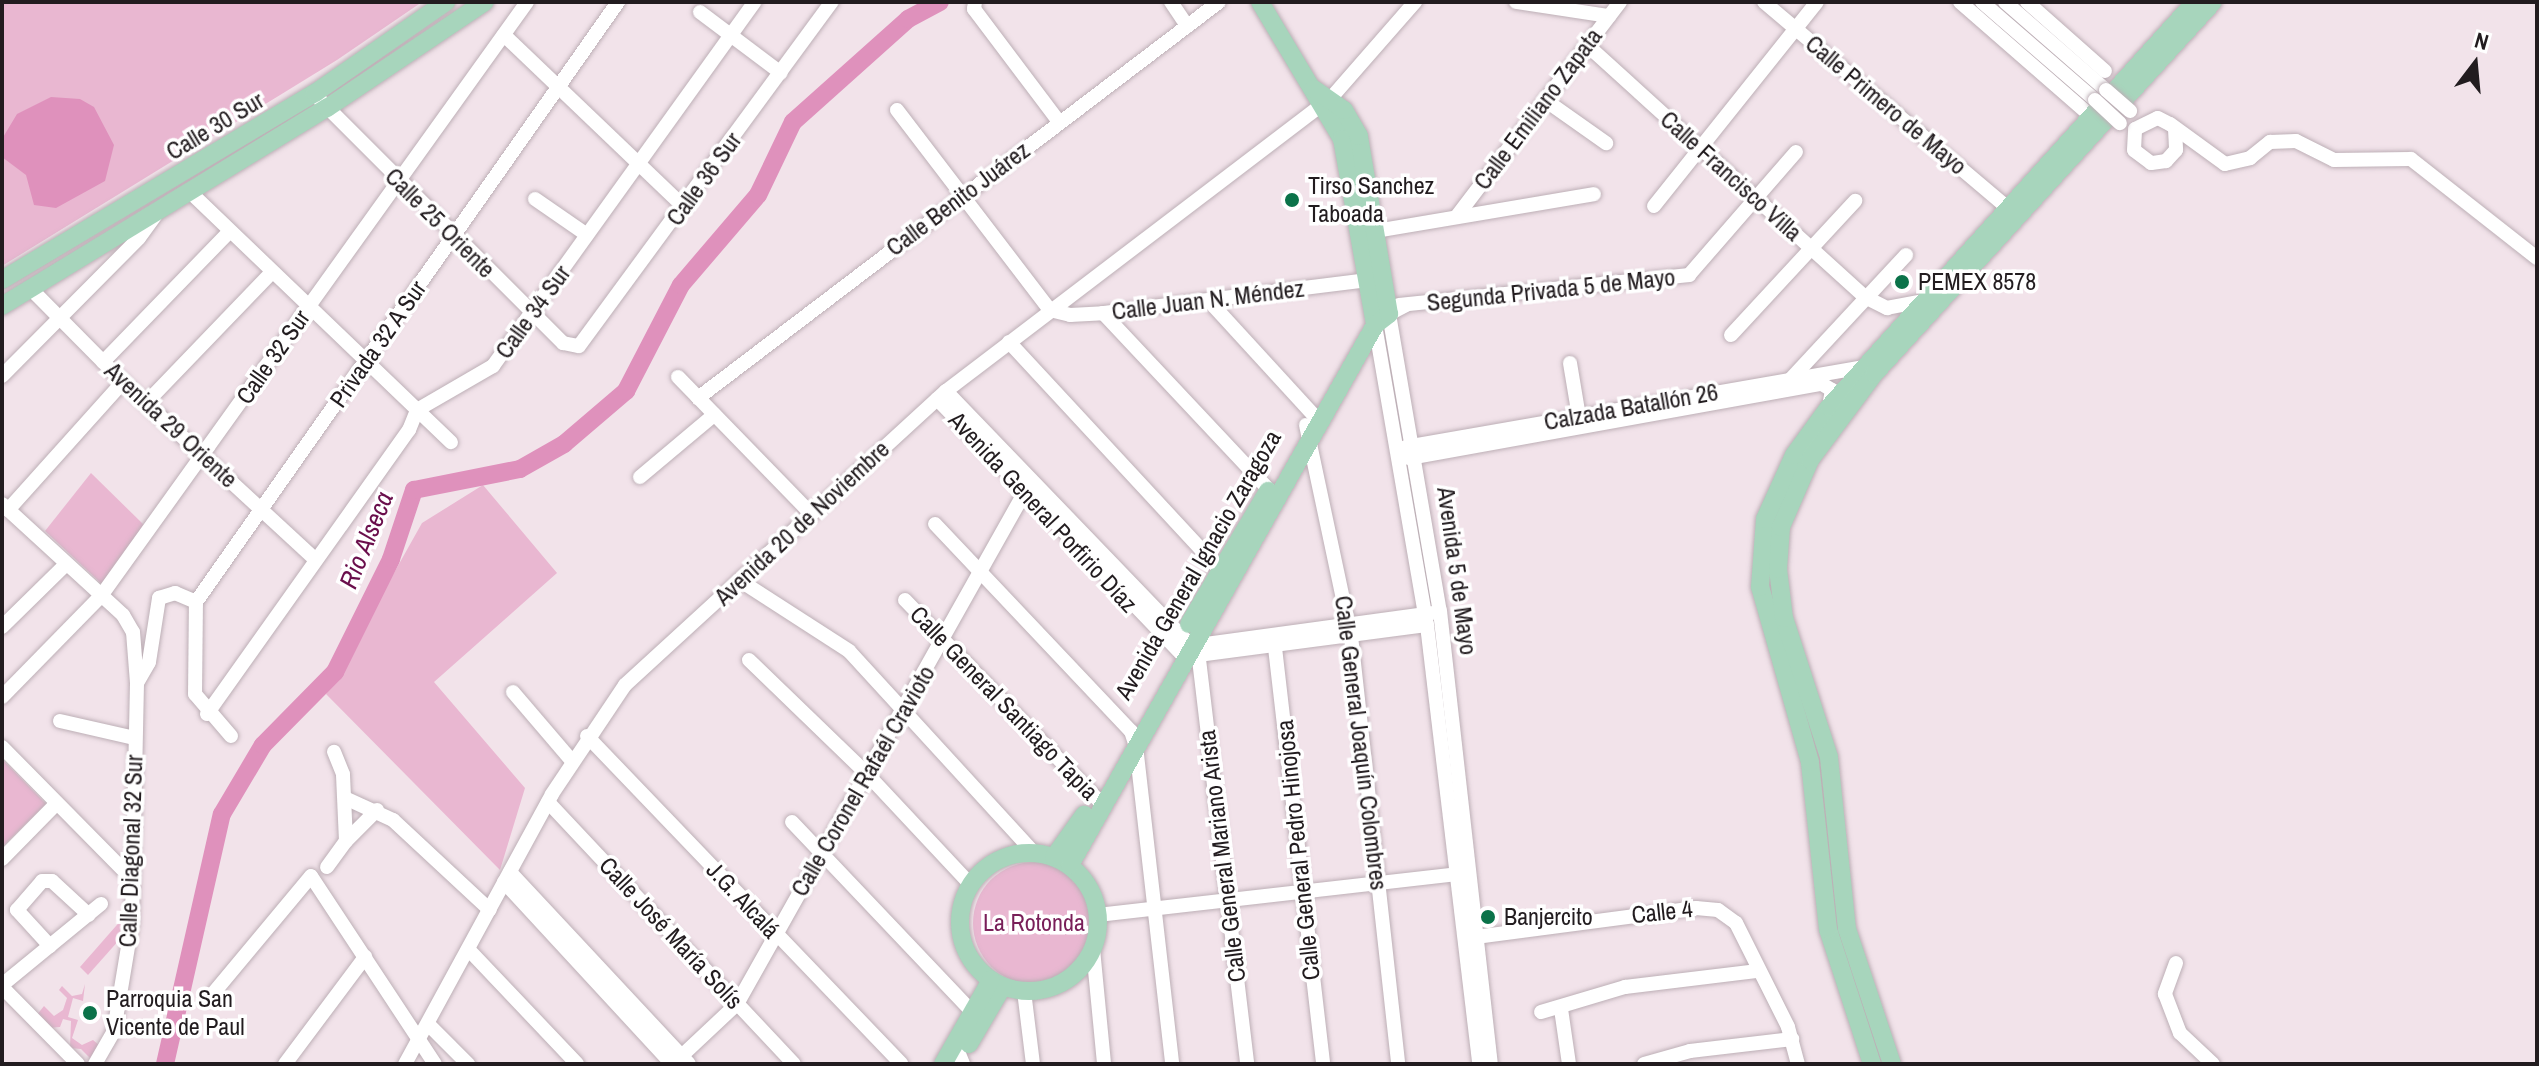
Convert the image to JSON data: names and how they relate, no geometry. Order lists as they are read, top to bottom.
{
  "streets": {
    "main road": ["Calle 30 Sur", "Avenida General Ignacio Zaragoza", "Avenida 5 de Mayo"],
    "street": [
      "Calle Primero de Mayo",
      "Calle Emiliano Zapata",
      "Calle Francisco Villa",
      "Calle 36 Sur",
      "Calle Benito Juárez",
      "Calle 25 Oriente",
      "Segunda Privada 5 de Mayo",
      "Calle Juan N. Méndez",
      "Calle 34 Sur",
      "Privada 32 A Sur",
      "Calle 32 Sur",
      "Calzada Batallón 26",
      "Avenida 29 Oriente",
      "Avenida General Porfirio Díaz",
      "Avenida 20 de Noviembre",
      "Calle General Santiago Tapia",
      "Calle General Joaquín Colombres",
      "Calle Coronel Rafaél Cravioto",
      "Calle General Pedro Hinojosa",
      "Calle Diagonal 32 Sur",
      "Calle General Mariano Arista",
      "J.G. Alcalá",
      "Calle 4",
      "Calle José María Solís"
    ]
  },
  "crossings": [
    ["Calle Emiliano Zapata", "Calle Francisco Villa"],
    ["Calle 30 Sur", "Calle 25 Oriente"],
    ["Calle 30 Sur", "Avenida 29 Oriente"],
    ["Calle Francisco Villa", "Segunda Privada 5 de Mayo"],
    ["Calle 36 Sur", "Calle 25 Oriente"],
    ["Calle 25 Oriente", "Calle 34 Sur"],
    ["Calle 25 Oriente", "Privada 32 A Sur"],
    ["Calle 25 Oriente", "Calle 32 Sur"],
    ["Segunda Privada 5 de Mayo", "Avenida General Ignacio Zaragoza"],
    ["Segunda Privada 5 de Mayo", "Avenida 5 de Mayo"],
    ["Calle Juan N. Méndez", "Avenida 20 de Noviembre"],
    ["Calle Juan N. Méndez", "Avenida 5 de Mayo"],
    ["Privada 32 A Sur", "Avenida 29 Oriente"],
    ["Calle 32 Sur", "Avenida 29 Oriente"],
    ["Calle 32 Sur", "Calle Diagonal 32 Sur"],
    ["Calzada Batallón 26", "Avenida 5 de Mayo"],
    ["Avenida General Porfirio Díaz", "Avenida 20 de Noviembre"],
    ["Avenida General Porfirio Díaz", "Avenida General Ignacio Zaragoza"],
    ["Avenida General Porfirio Díaz", "Calle Coronel Rafaél Cravioto"],
    ["Avenida General Porfirio Díaz", "Calle General Mariano Arista"],
    ["Avenida 20 de Noviembre", "Avenida 5 de Mayo"],
    ["Avenida 20 de Noviembre", "J.G. Alcalá"],
    ["Avenida 20 de Noviembre", "Calle José María Solís"],
    ["Avenida General Ignacio Zaragoza", "Avenida 5 de Mayo"],
    ["Avenida General Ignacio Zaragoza", "Calle General Santiago Tapia"],
    ["Avenida General Ignacio Zaragoza", "Calle General Joaquín Colombres"],
    ["Avenida General Ignacio Zaragoza", "Calle General Mariano Arista"],
    ["Avenida 5 de Mayo", "Calle 4"],
    ["Calle General Santiago Tapia", "Calle Coronel Rafaél Cravioto"],
    ["Calle Coronel Rafaél Cravioto", "J.G. Alcalá"],
    ["Calle Coronel Rafaél Cravioto", "Calle José María Solís"]
  ],
  "water": ["Rio Alseca"],
  "parks": ["La Rotonda"],
  "places": [
    "Tirso Sanchez Taboada",
    "PEMEX 8578",
    "Banjercito",
    "Parroquia San Vicente de Paul"
  ],
  "north": "top"
}
